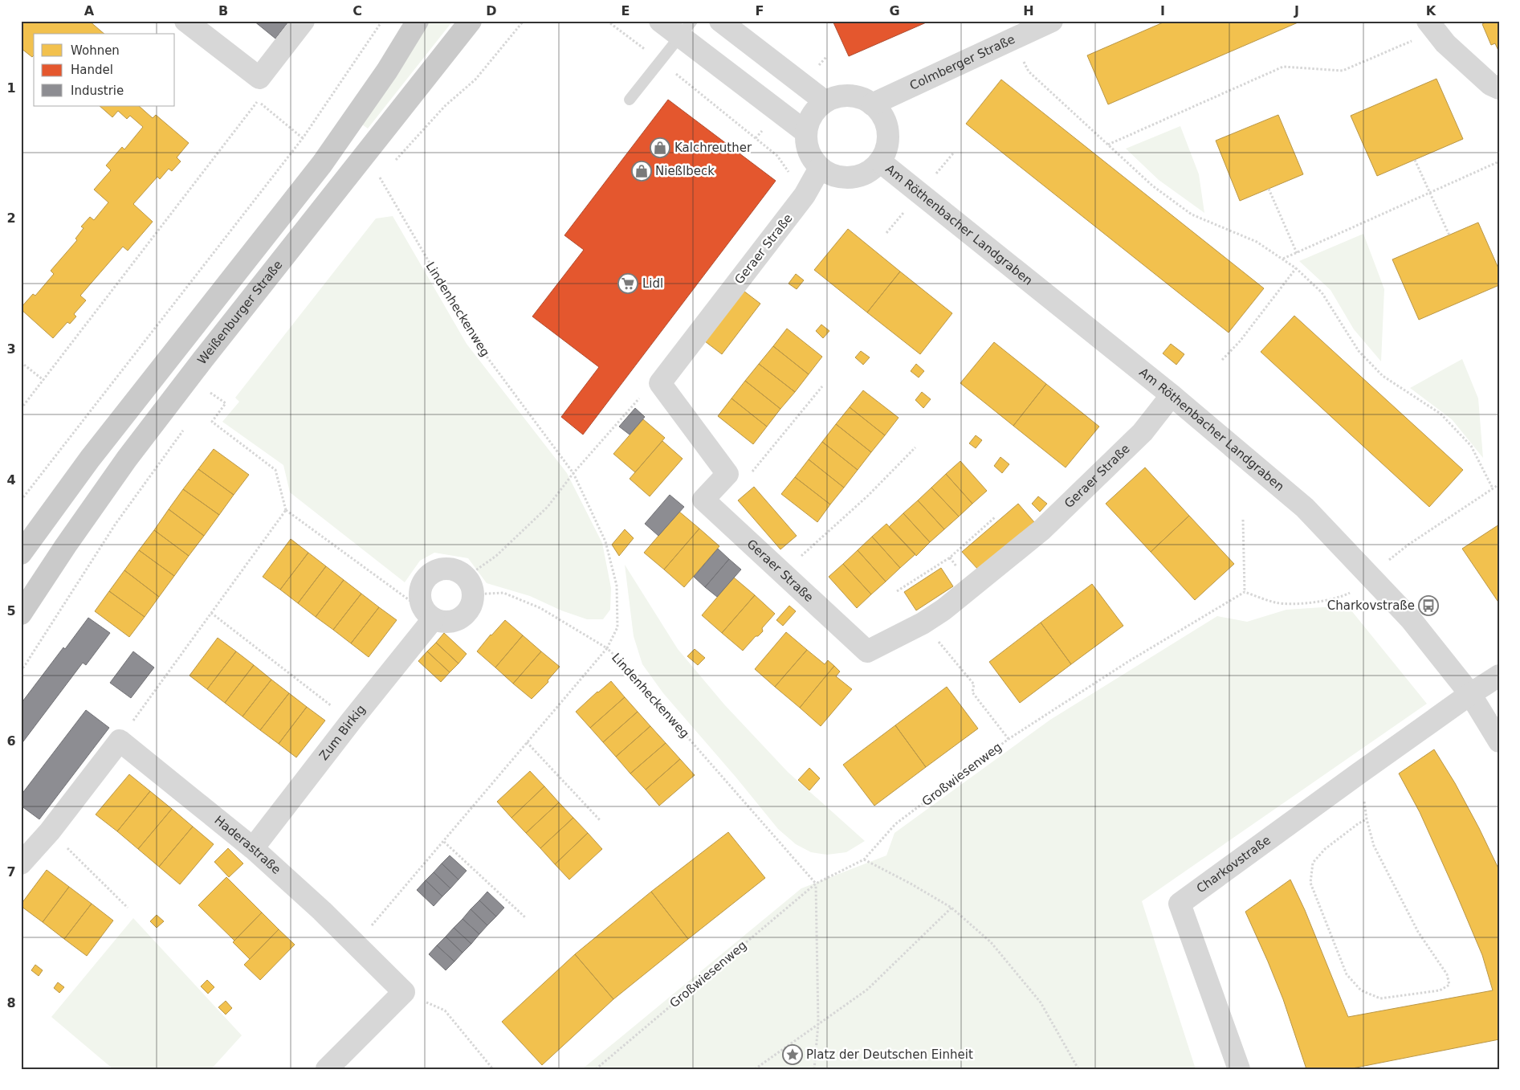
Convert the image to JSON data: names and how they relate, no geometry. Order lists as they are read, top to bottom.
{
  "streets": {
    "main road": ["Weißenburger Straße"],
    "street": [
      "Colmberger Straße",
      "Am Röthenbacher Landgraben",
      "Geraer Straße",
      "Zum Birkig",
      "Haderastraße",
      "Charkovstraße"
    ],
    "path": ["Lindenheckenweg", "Großwiesenweg"]
  },
  "crossings": [
    ["Colmberger Straße", "Am Röthenbacher Landgraben"],
    ["Colmberger Straße", "Geraer Straße"],
    ["Am Röthenbacher Landgraben", "Geraer Straße"],
    ["Am Röthenbacher Landgraben", "Charkovstraße"],
    ["Lindenheckenweg", "Großwiesenweg"],
    ["Zum Birkig", "Haderastraße"]
  ],
  "places": {
    "shop": ["Kalchreuther", "Nießlbeck"],
    "supermarket": ["Lidl"],
    "bus stop": ["Charkovstraße"],
    "place": ["Platz der Deutschen Einheit"]
  },
  "legend": ["Wohnen", "Handel", "Industrie"],
  "grid": {
    "columns": [
      "A",
      "B",
      "C",
      "D",
      "E",
      "F",
      "G",
      "H",
      "I",
      "J",
      "K"
    ],
    "rows": [
      "1",
      "2",
      "3",
      "4",
      "5",
      "6",
      "7",
      "8"
    ]
  }
}
